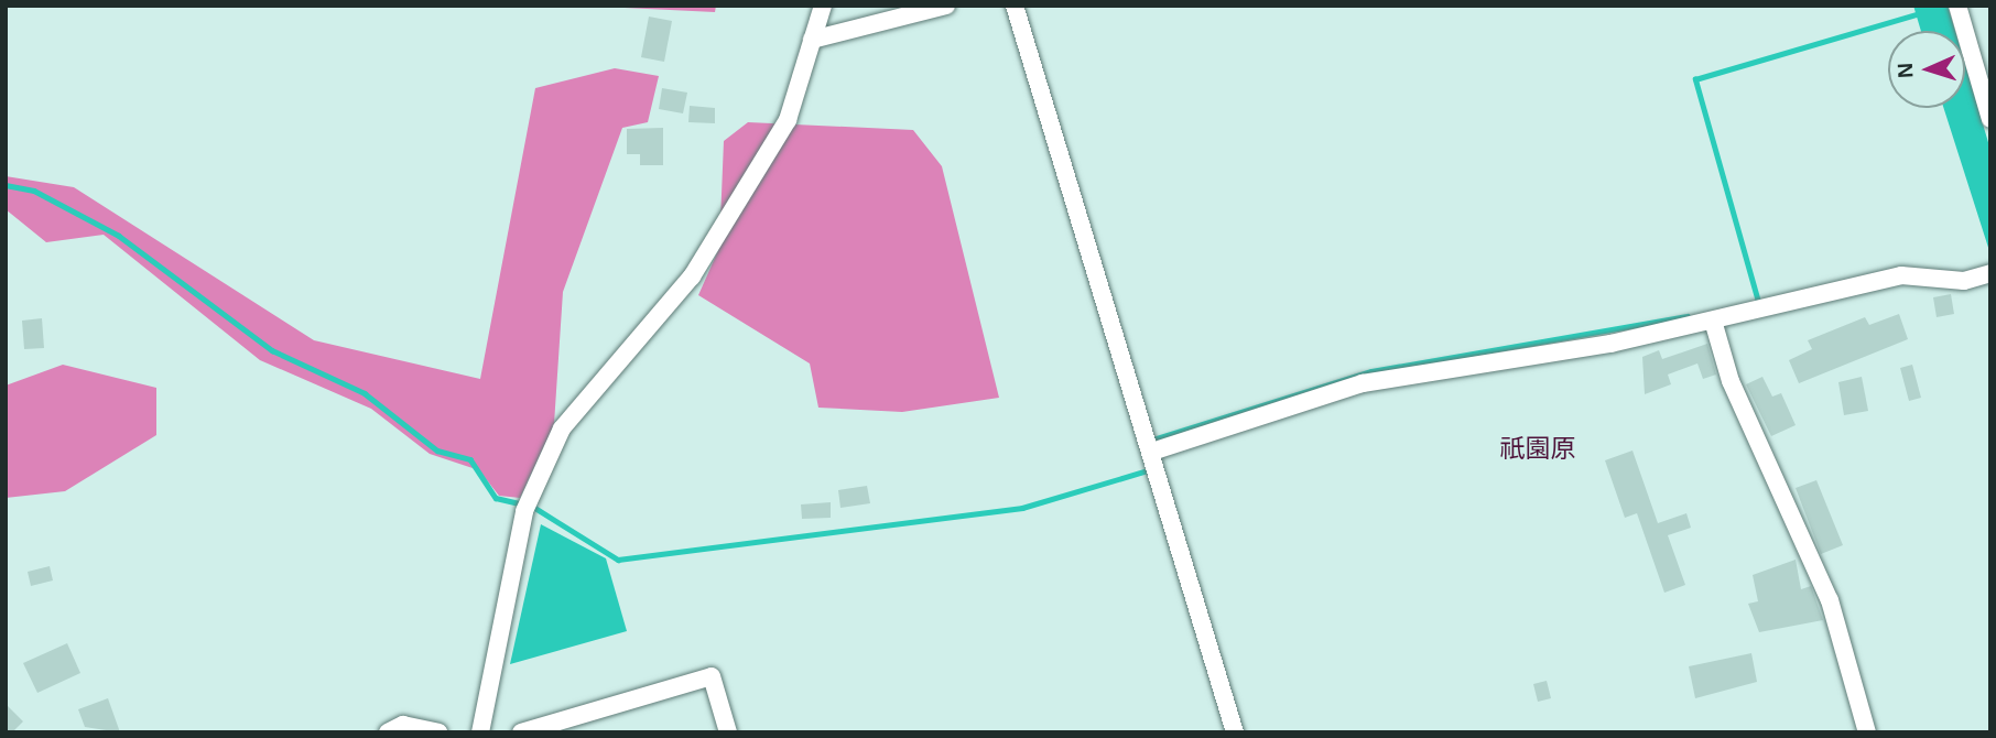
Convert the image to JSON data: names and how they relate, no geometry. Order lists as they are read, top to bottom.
{
  "districts": ["祇園原"],
  "north": "left"
}
